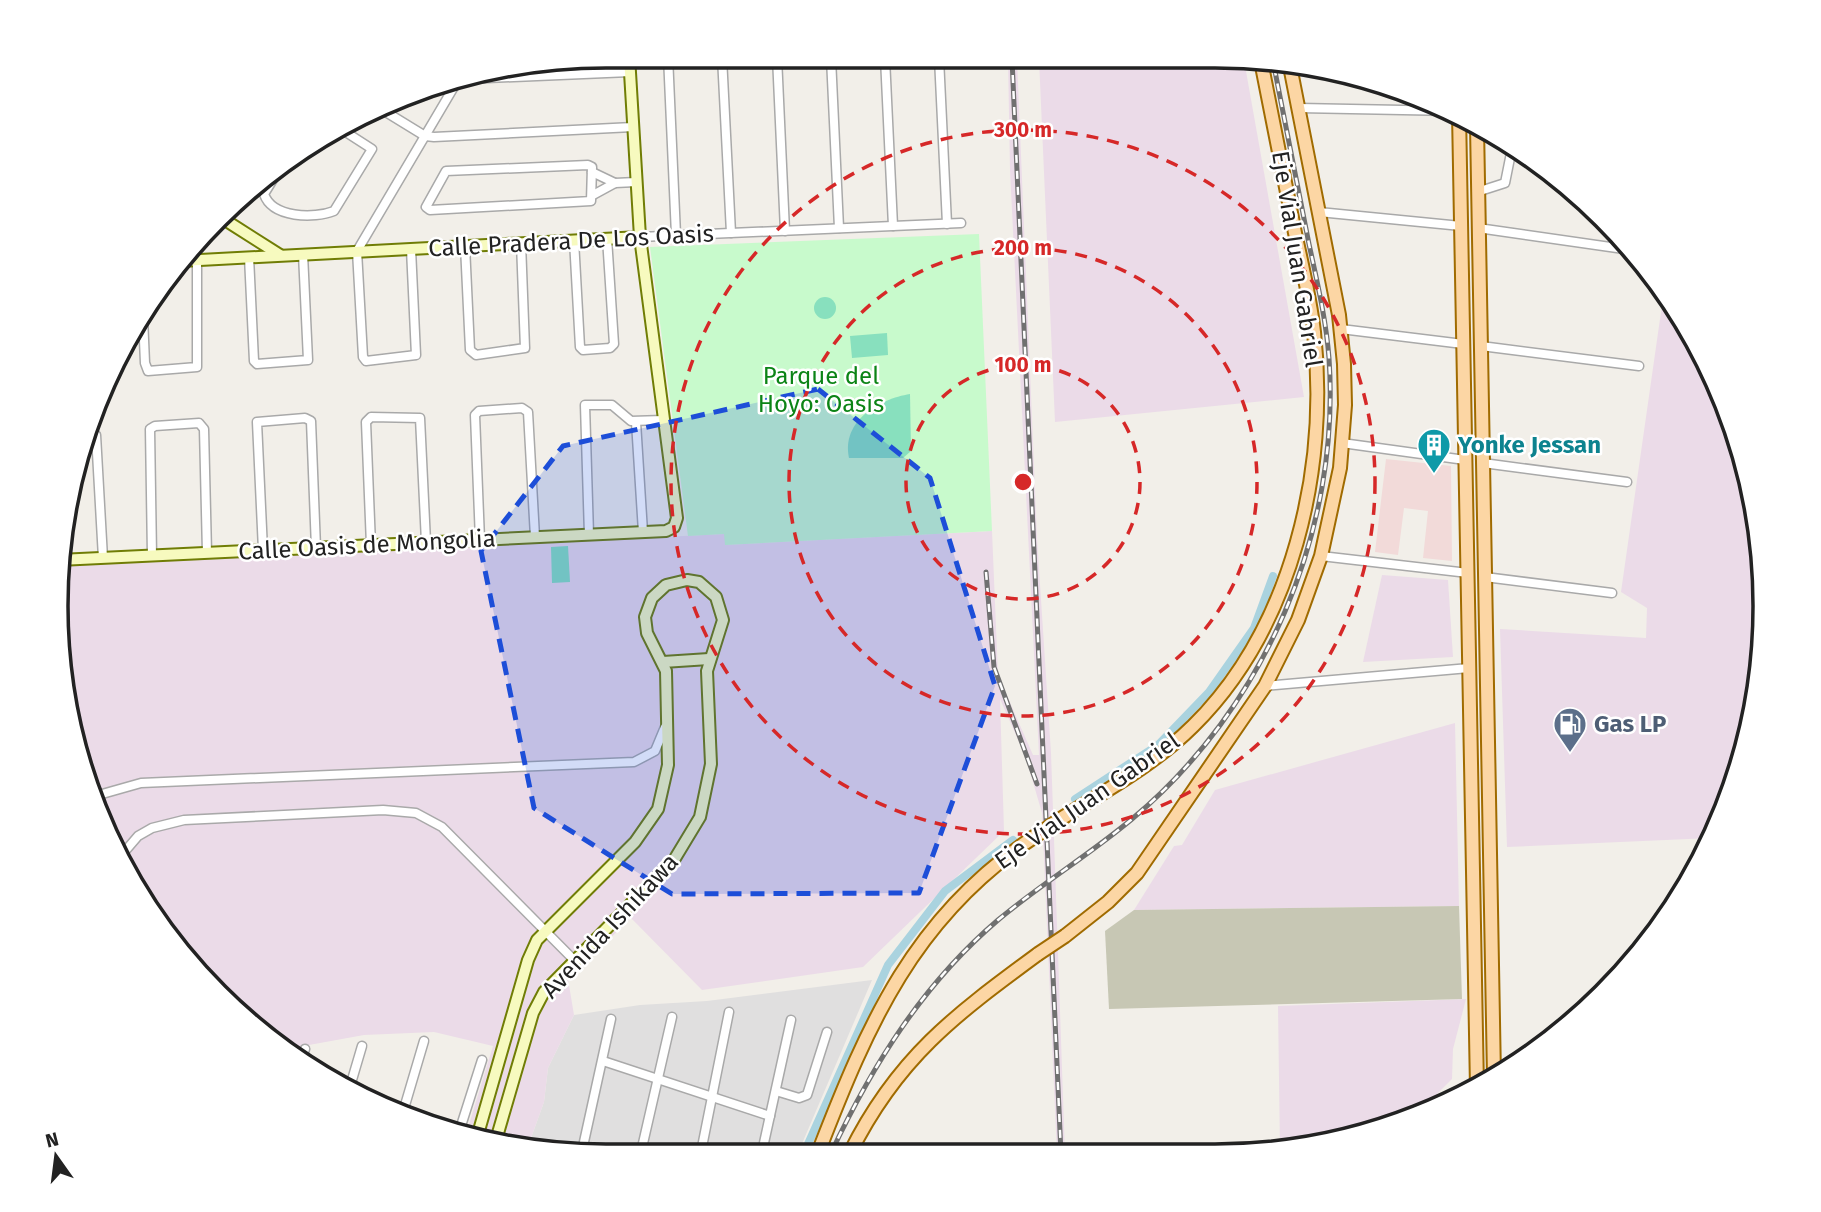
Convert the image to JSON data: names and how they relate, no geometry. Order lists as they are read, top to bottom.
{
  "streets": {
    "main road": ["Eje Vial Juan Gabriel"],
    "street": ["Calle Pradera De Los Oasis", "Calle Oasis de Mongolia", "Avenida Ishikawa"]
  },
  "parks": ["Parque del Hoyo: Oasis"],
  "places": {
    "building": ["Yonke Jessan"],
    "fuel station": ["Gas LP"]
  },
  "north": "top",
  "rings": ["300 m", "200 m", "100 m"]
}
